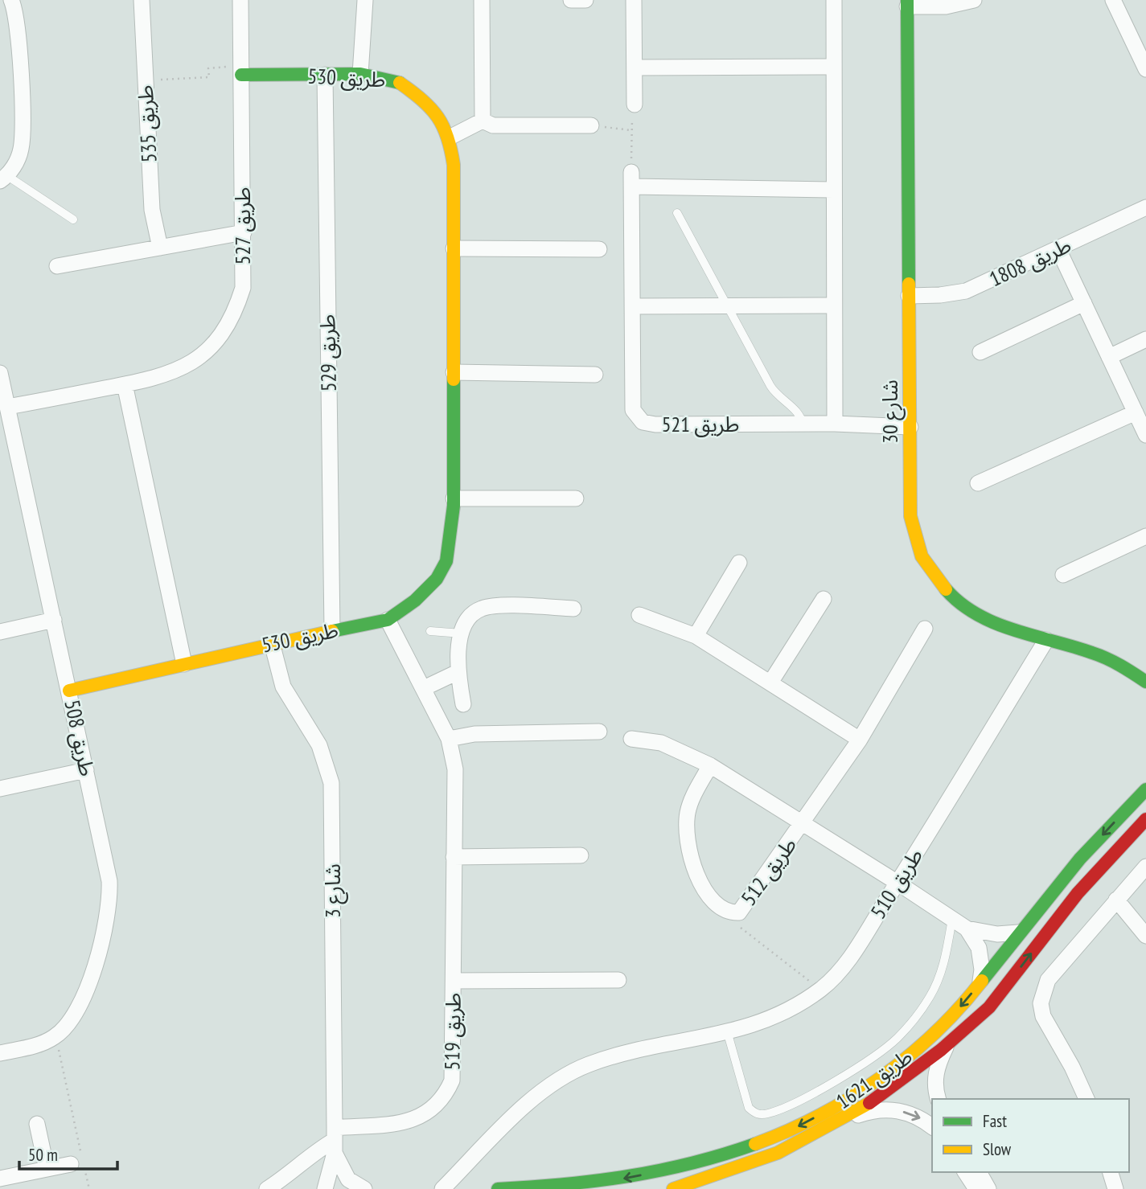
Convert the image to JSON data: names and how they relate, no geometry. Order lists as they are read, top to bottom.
{
  "streets": {
    "street": [
      "طريق 530",
      "طريق 535",
      "طريق 527",
      "طريق 1808",
      "طريق 529",
      "شارع 30",
      "طريق 521",
      "طريق 508",
      "طريق 512",
      "طريق 510",
      "شارع 3",
      "طريق 519",
      "طريق 1621"
    ]
  },
  "crossings": [
    ["طريق 530", "طريق 527"],
    ["طريق 530", "طريق 529"],
    ["طريق 530", "طريق 508"],
    ["طريق 530", "شارع 3"],
    ["طريق 530", "طريق 519"],
    ["طريق 527", "طريق 508"],
    ["طريق 1808", "شارع 30"],
    ["شارع 30", "طريق 521"],
    ["شارع 30", "طريق 510"],
    ["طريق 512", "طريق 510"],
    ["طريق 512", "طريق 1621"],
    ["شارع 3", "طريق 519"]
  ],
  "legend": ["Fast", "Slow"],
  "scale_bar": "50 m"
}
